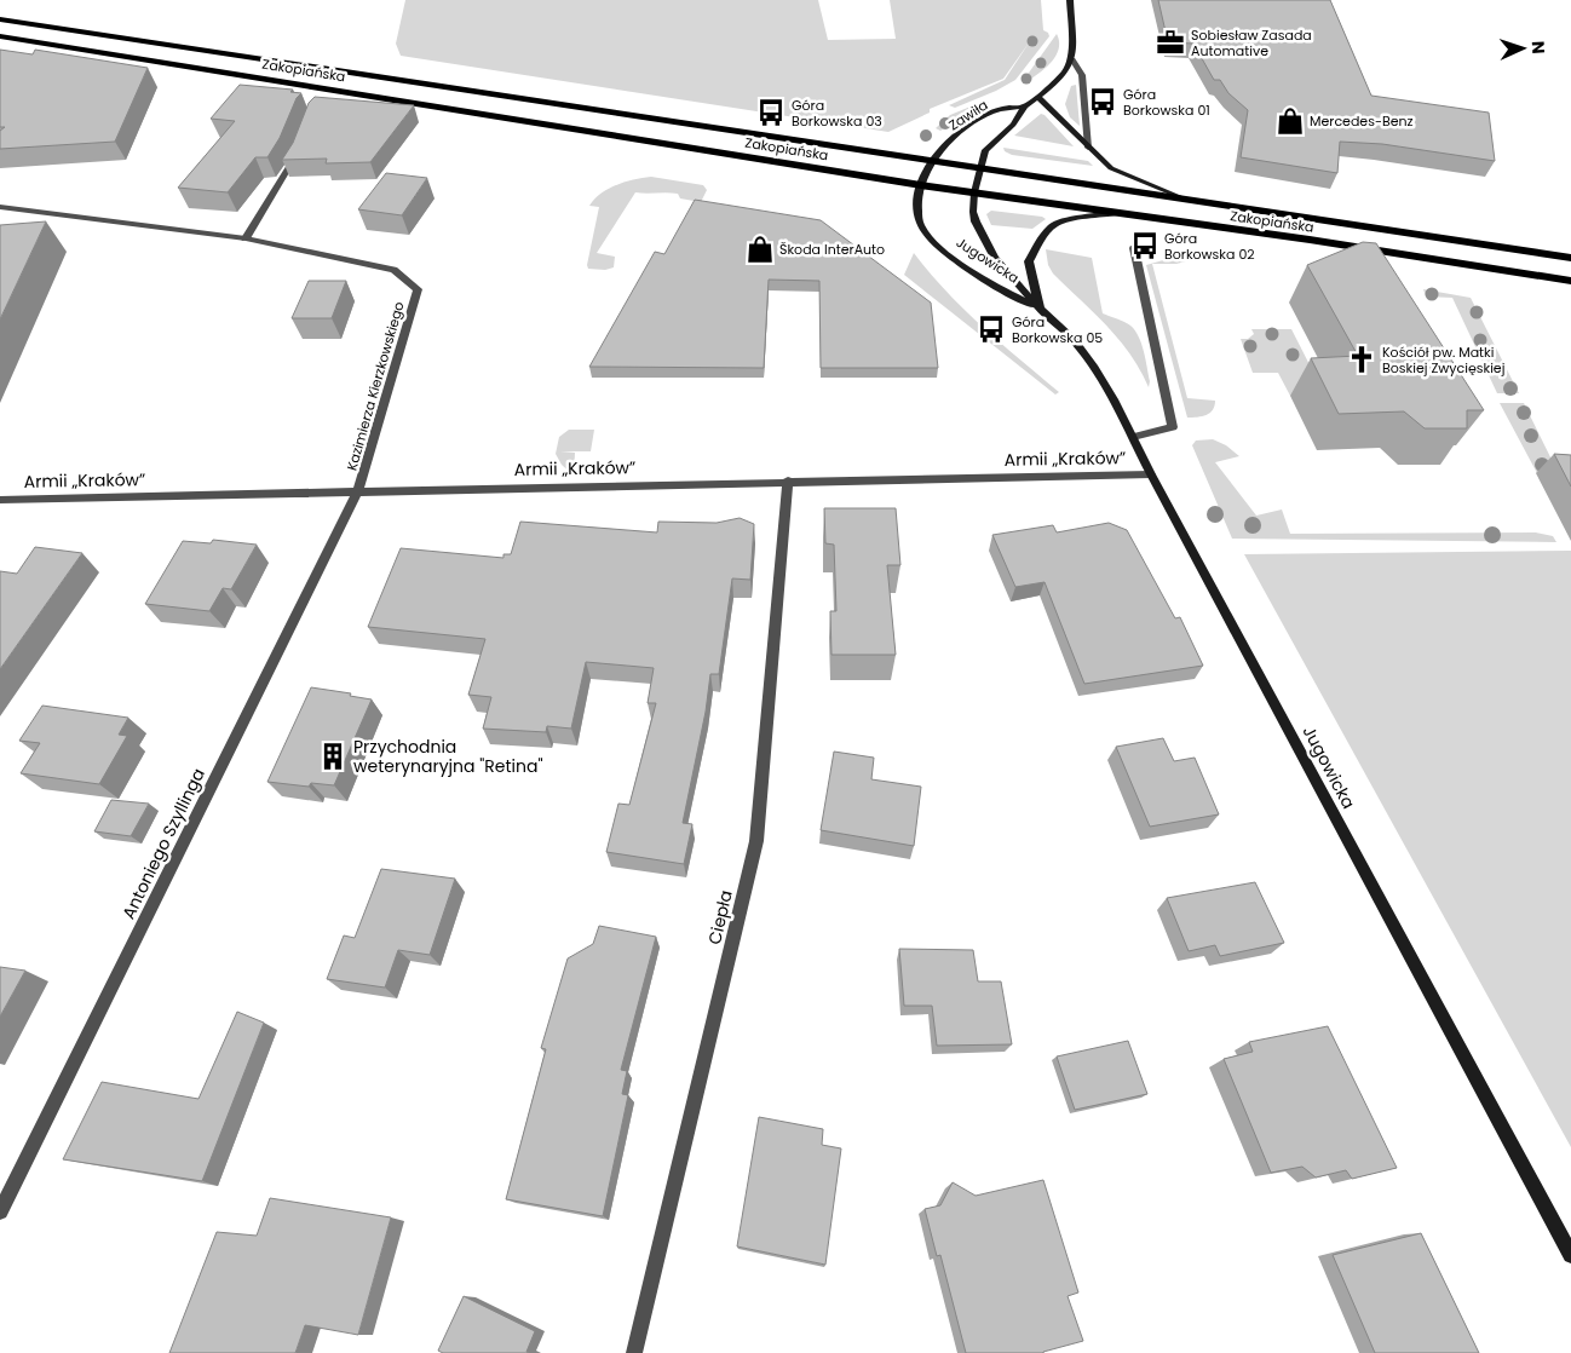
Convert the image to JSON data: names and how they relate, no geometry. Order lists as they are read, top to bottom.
{
  "streets": {
    "main road": ["Zakopiańska"],
    "street": [
      "Zawiła",
      "Jugowicka",
      "Kazimierza Kierzkowskiego",
      "Armii „Kraków”",
      "Antoniego Szyllinga",
      "Ciepła"
    ]
  },
  "crossings": [
    ["Zakopiańska", "Zawiła"],
    ["Zakopiańska", "Jugowicka"],
    ["Zawiła", "Jugowicka"],
    ["Jugowicka", "Armii „Kraków”"],
    ["Kazimierza Kierzkowskiego", "Armii „Kraków”"],
    ["Kazimierza Kierzkowskiego", "Antoniego Szyllinga"],
    ["Armii „Kraków”", "Antoniego Szyllinga"],
    ["Armii „Kraków”", "Ciepła"]
  ],
  "places": {
    "office": ["Sobiesław Zasada Automative"],
    "bus stop": [
      "Góra Borkowska 01",
      "Góra Borkowska 03",
      "Góra Borkowska 02",
      "Góra Borkowska 05"
    ],
    "shop": ["Mercedes-Benz", "Škoda InterAuto"],
    "church": ["Kościół pw. Matki Boskiej Zwycięskiej"],
    "building": ["Przychodnia weterynaryjna \"Retina\""]
  },
  "north": "right"
}
